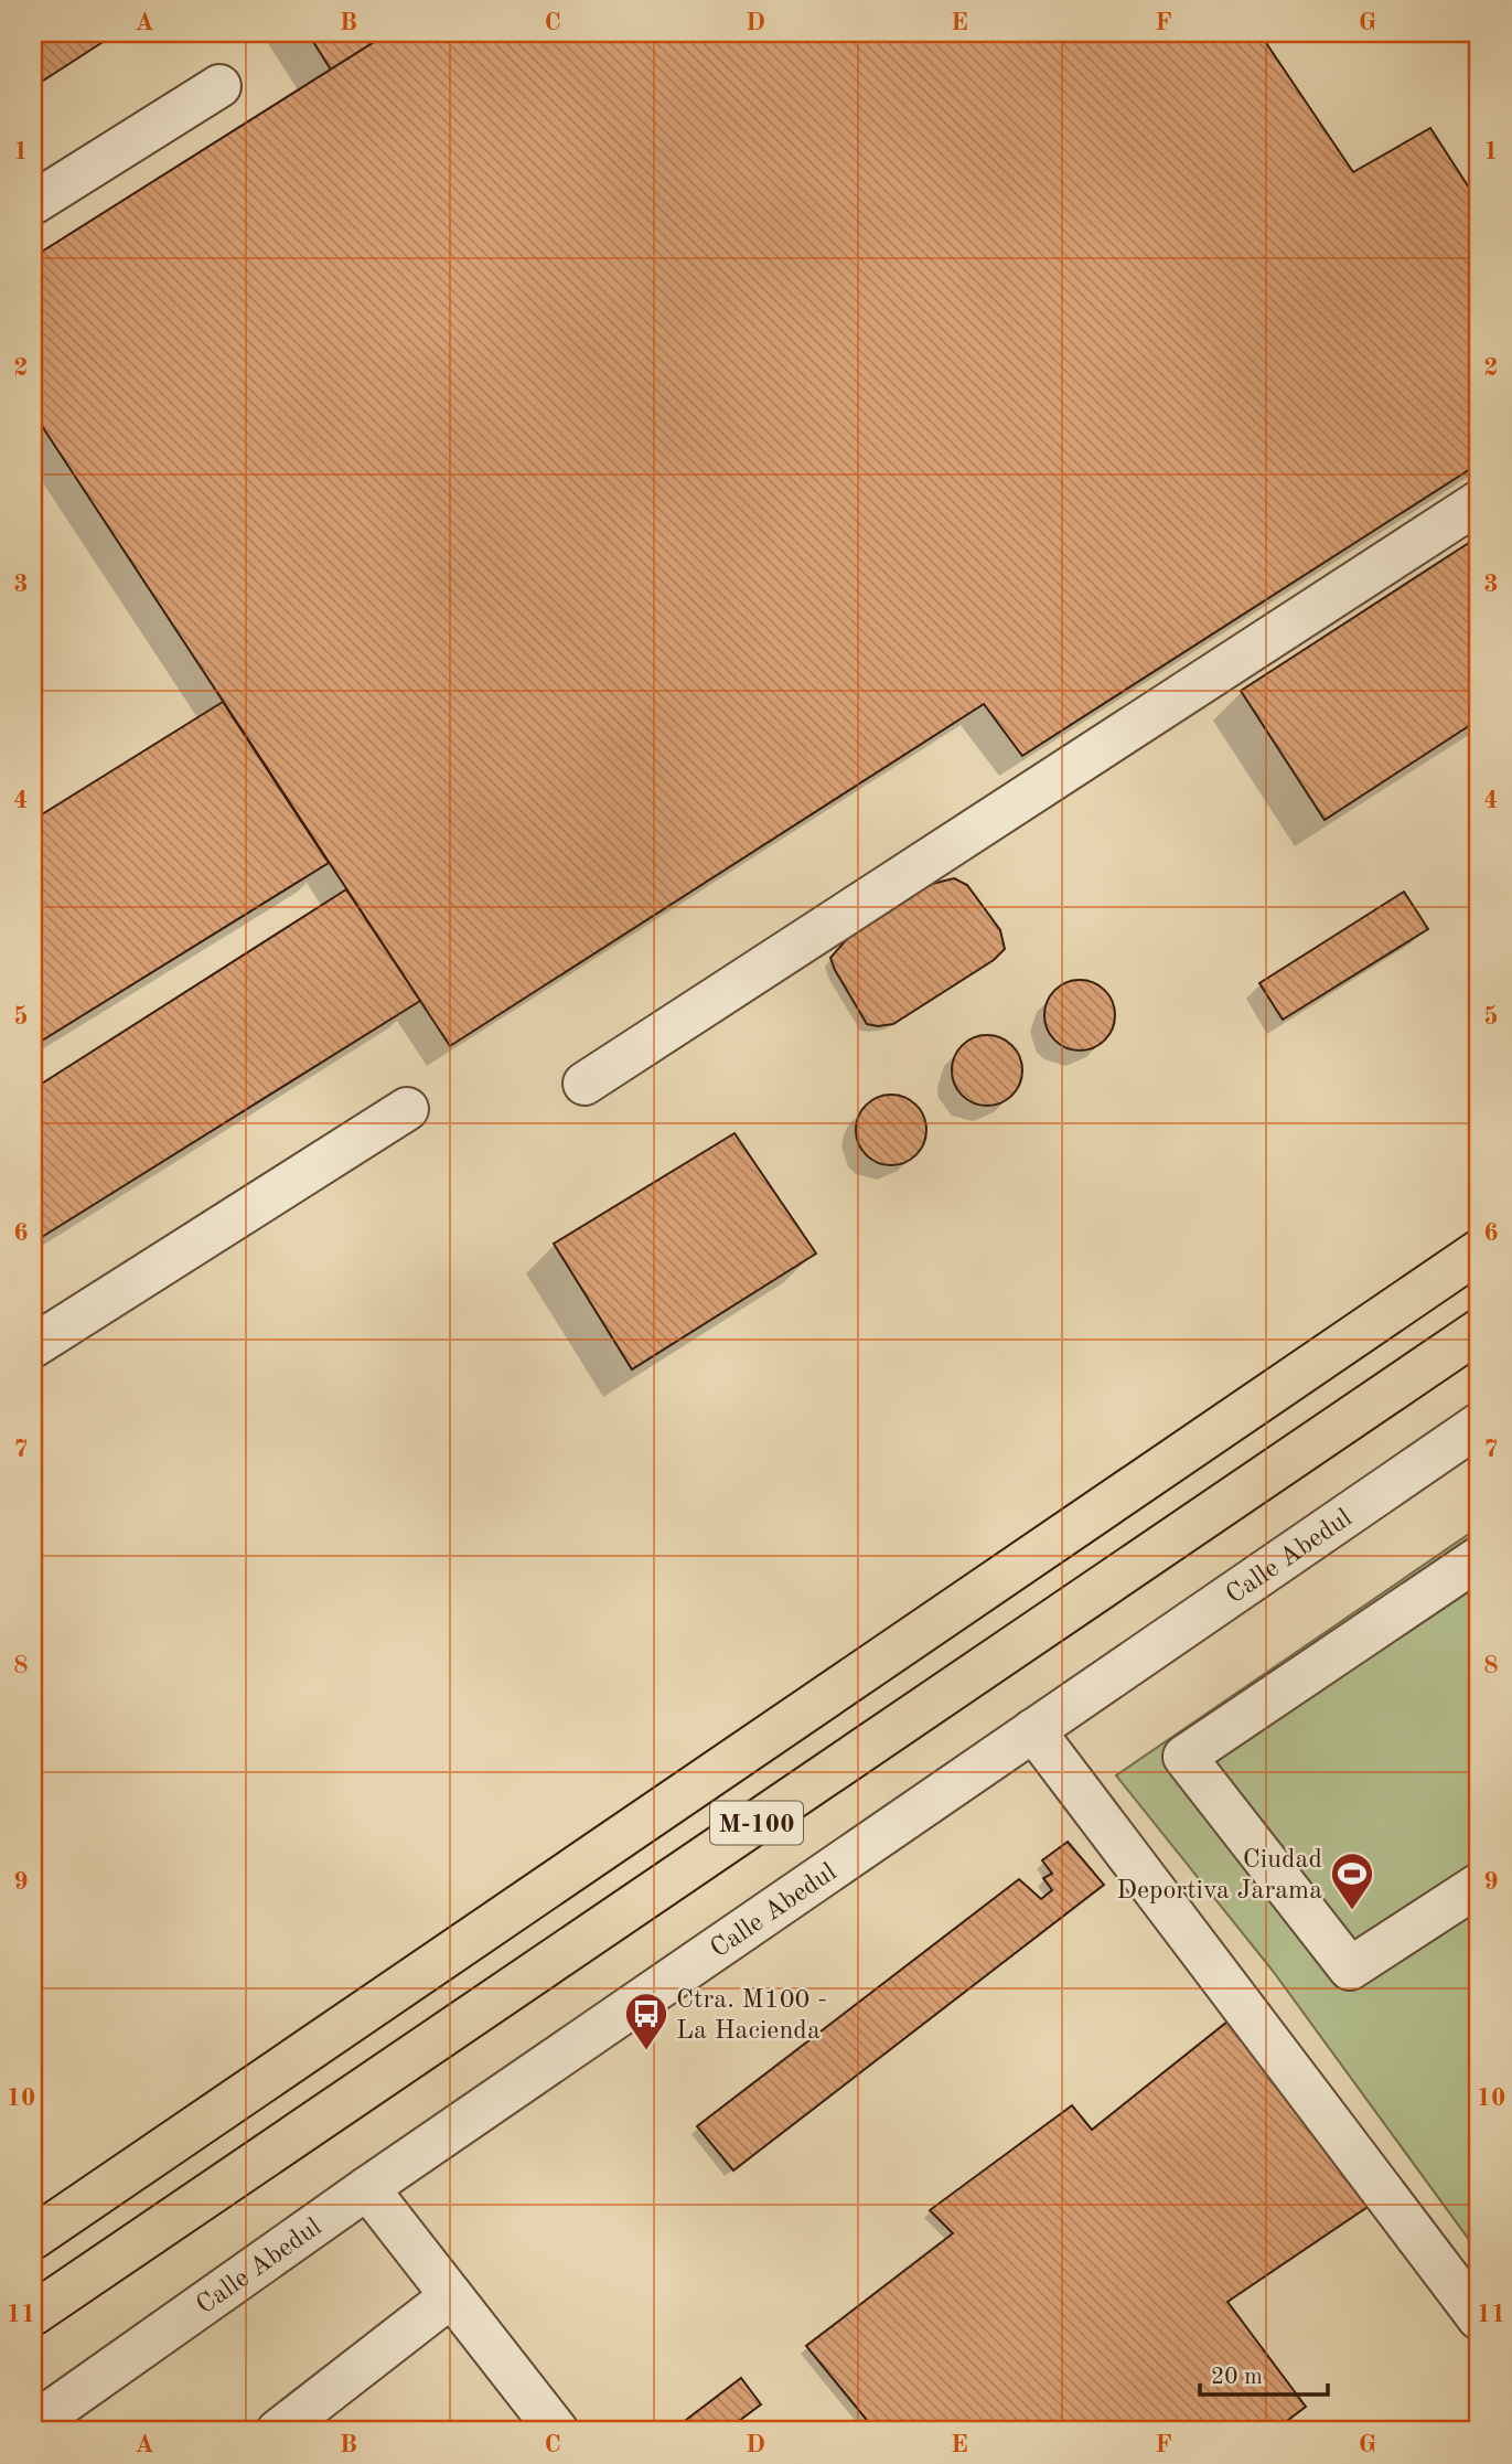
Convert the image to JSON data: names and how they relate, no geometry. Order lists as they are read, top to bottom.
{
  "streets": {
    "highway": ["M-100"],
    "street": ["Calle Abedul"]
  },
  "places": {
    "sports": ["Ciudad Deportiva Jarama"],
    "bus stop": ["Ctra. M100 - La Hacienda"]
  },
  "scale_bar": "20 m",
  "grid": {
    "columns": [
      "A",
      "B",
      "C",
      "D",
      "E",
      "F",
      "G"
    ],
    "rows": [
      "1",
      "2",
      "3",
      "4",
      "5",
      "6",
      "7",
      "8",
      "9",
      "10",
      "11"
    ]
  }
}
